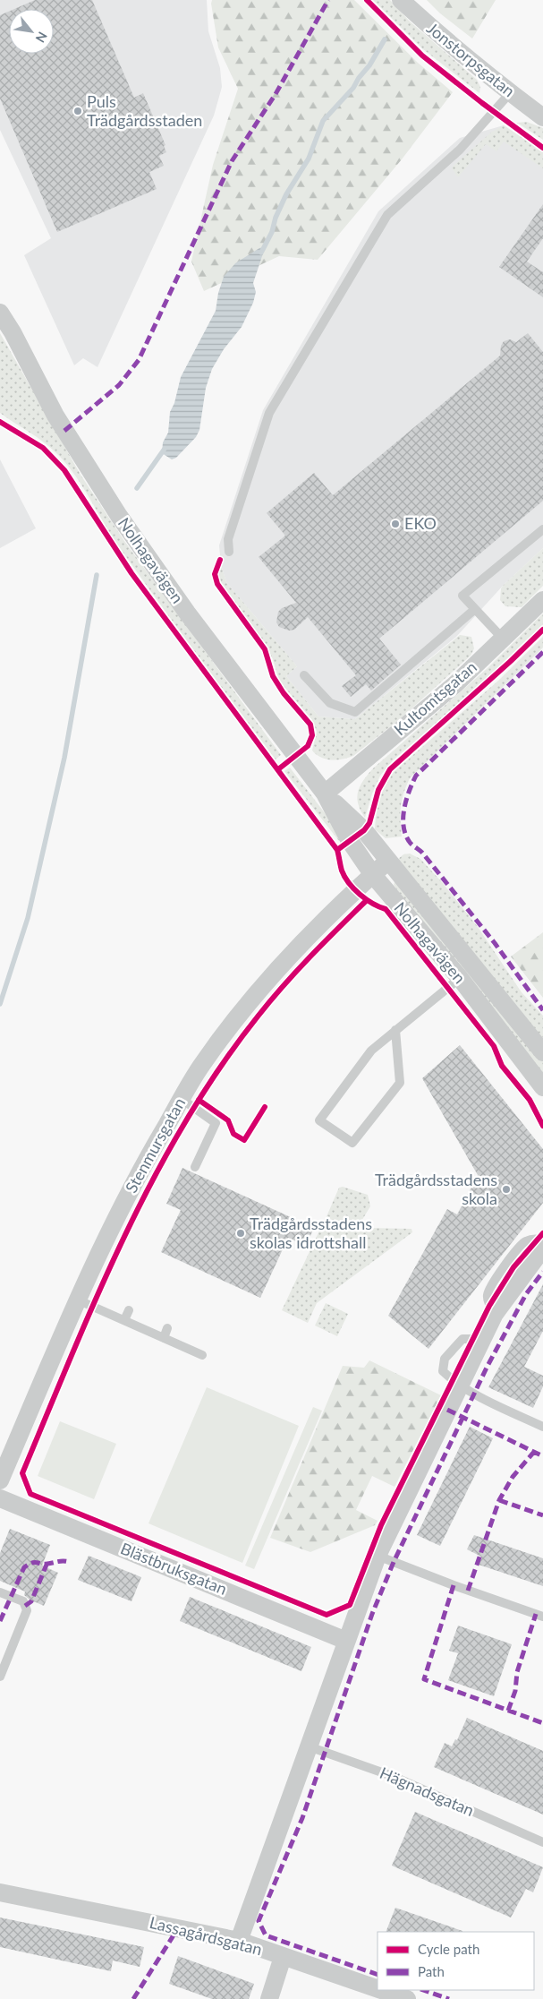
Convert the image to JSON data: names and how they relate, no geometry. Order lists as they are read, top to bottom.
{
  "streets": {
    "street": [
      "Jonstorpsgatan",
      "Nolhagavägen",
      "Kultomtsgatan",
      "Stenmursgatan",
      "Blästbruksgatan",
      "Lassagårdsgatan"
    ],
    "lane": ["Hägnadsgatan"]
  },
  "crossings": [
    ["Nolhagavägen", "Kultomtsgatan"],
    ["Nolhagavägen", "Stenmursgatan"]
  ],
  "places": [
    "Puls Trädgårdsstaden",
    "EKO",
    "Trädgårdsstadens skola",
    "Trädgårdsstadens skolas idrottshall"
  ],
  "legend": ["Cycle path", "Path"],
  "north": "bottom right"
}
